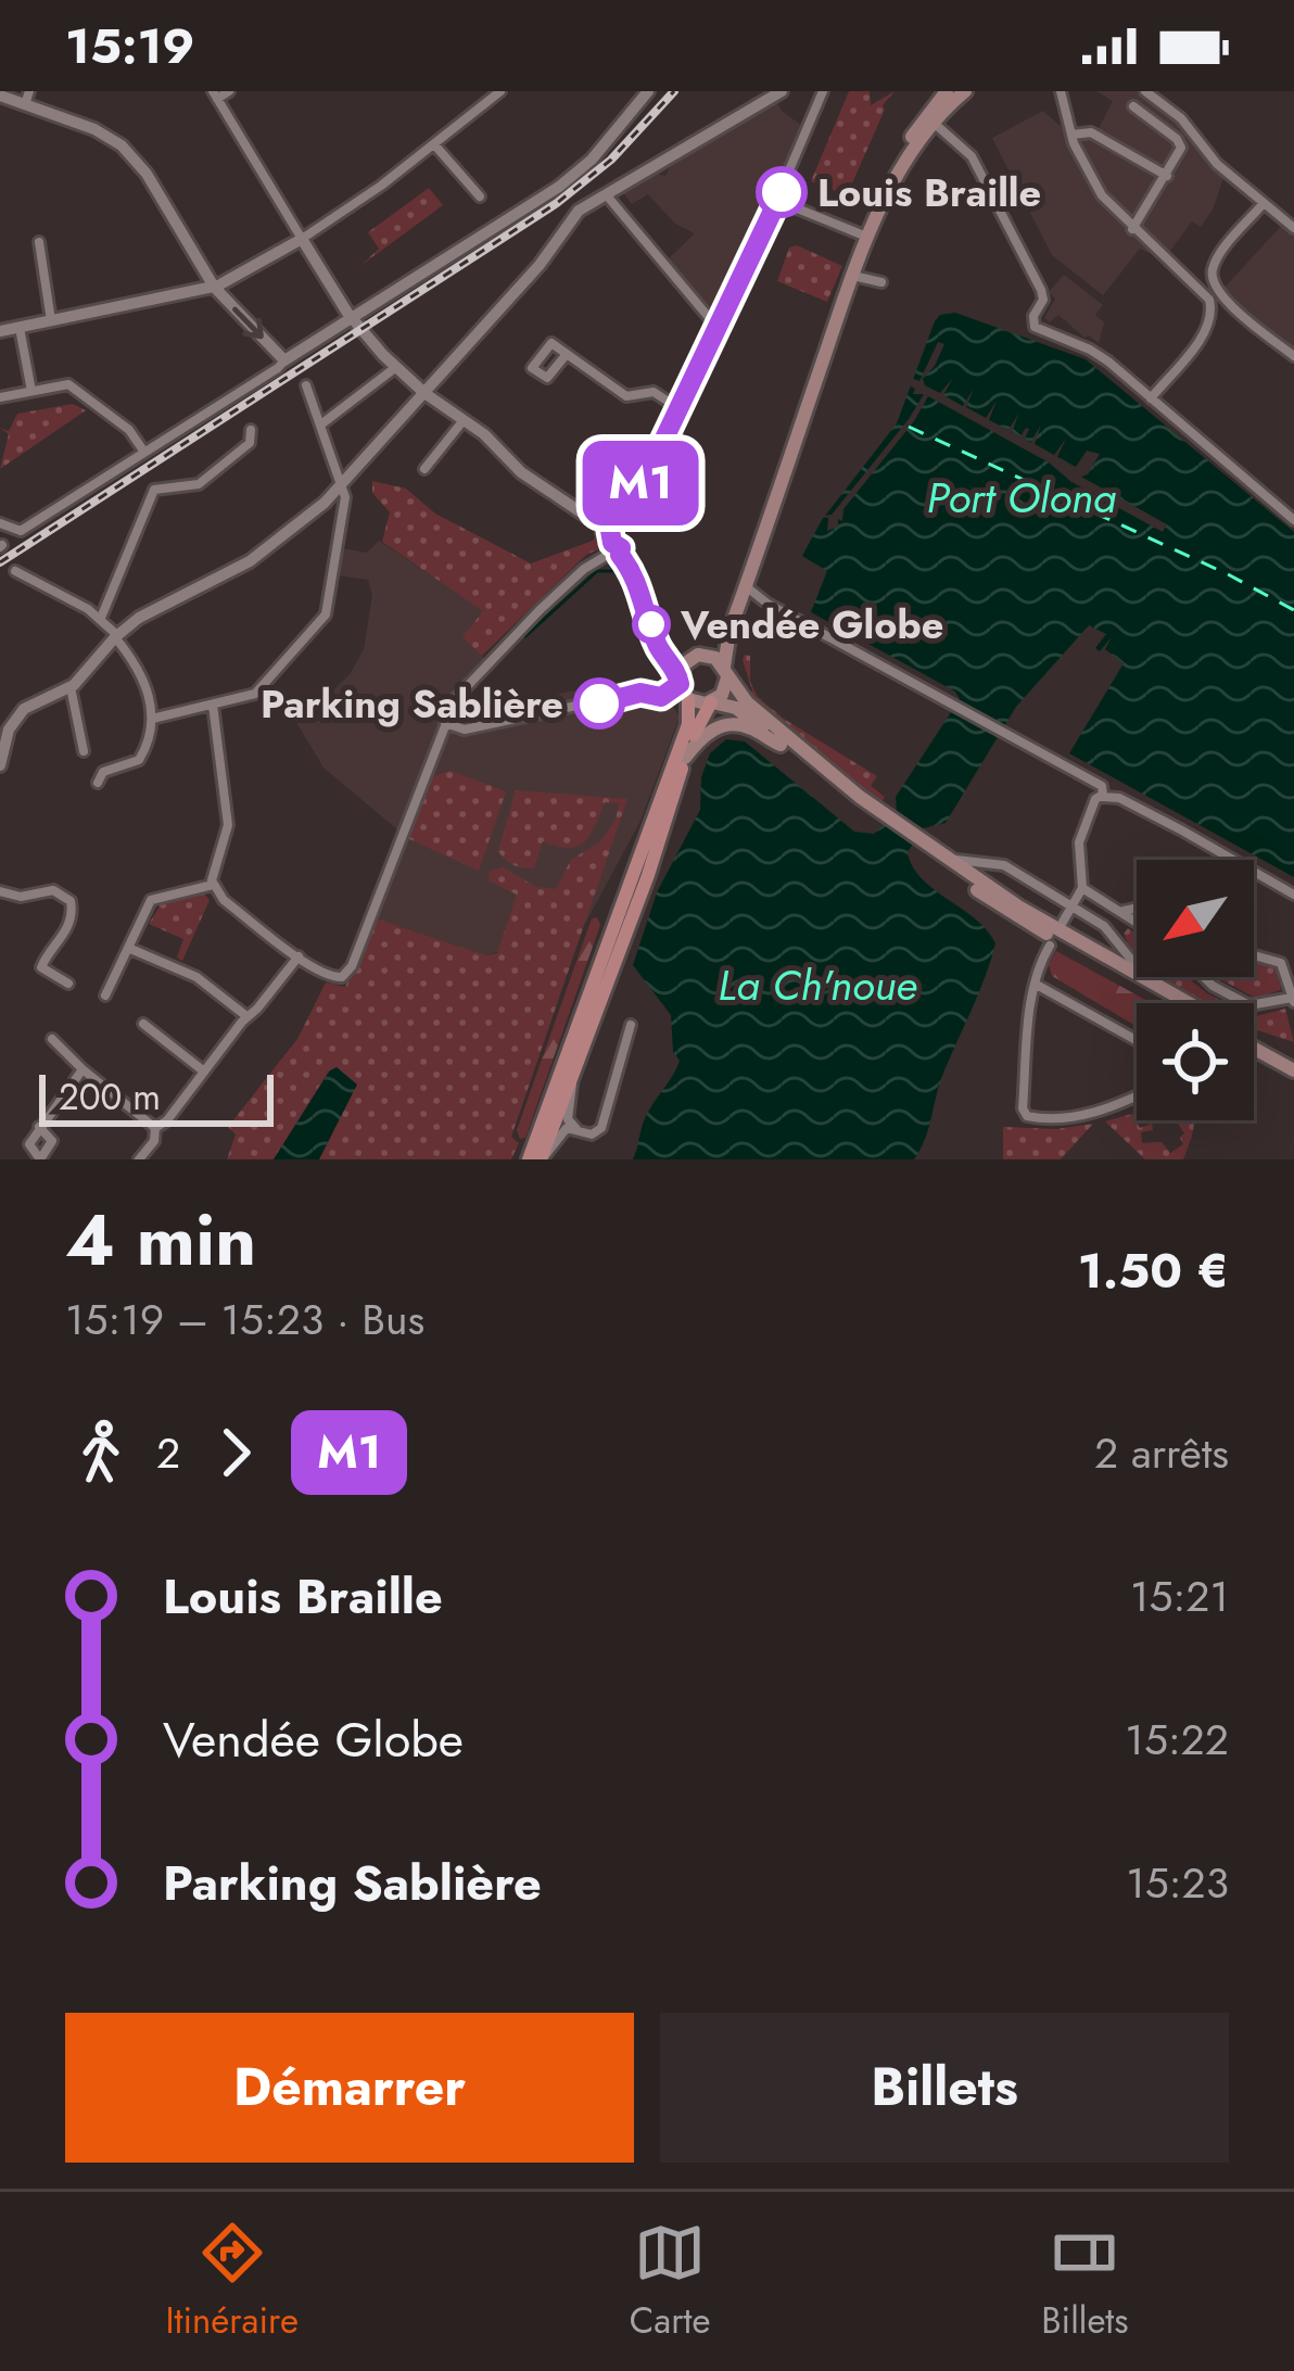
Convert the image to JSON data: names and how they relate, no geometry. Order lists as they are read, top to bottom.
{
  "water": ["Port Olona", "La Ch'noue"],
  "places": ["Louis Braille", "Vendée Globe", "Parking Sablière"],
  "lines": ["bus line M1"],
  "scale_bar": "200 m",
  "north": "bottom left",
  "page": {
    "status": "15:19",
    "on_map": "M1",
    "scale": "200 m",
    "heading": ["4 min", "15:19 – 15:23 · Bus", "1.50 €"],
    "legs": ["2", "M1", "2 arrêts"],
    "list": [
      {
        "name": "Louis Braille",
        "value": "15:21"
      },
      {
        "name": "Vendée Globe",
        "value": "15:22"
      },
      {
        "name": "Parking Sablière",
        "value": "15:23"
      }
    ],
    "buttons": ["Démarrer", "Billets"],
    "tabs": ["Itinéraire", "Carte", "Billets"]
  }
}
